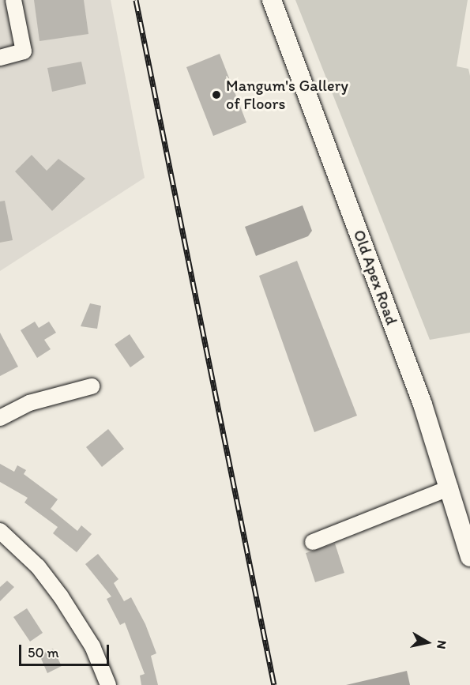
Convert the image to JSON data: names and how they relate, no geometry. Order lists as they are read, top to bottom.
{
  "streets": {
    "main road": ["Old Apex Road"]
  },
  "places": ["Mangum's Gallery of Floors"],
  "scale_bar": "50 m",
  "north": "right"
}
